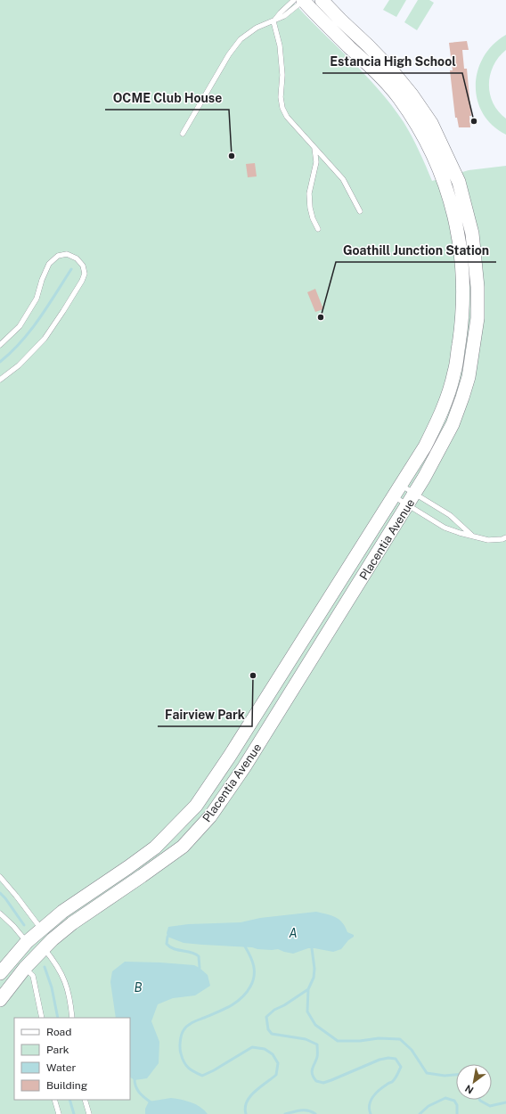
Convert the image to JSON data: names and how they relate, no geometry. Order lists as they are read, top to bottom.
{
  "streets": {
    "main road": ["Placentia Avenue"]
  },
  "water": ["A", "B"],
  "places": [
    "Estancia High School",
    "OCME Club House",
    "Goathill Junction Station",
    "Fairview Park"
  ],
  "legend": [
    "Road",
    "Park",
    "Water",
    "Building"
  ],
  "north": "bottom left"
}
